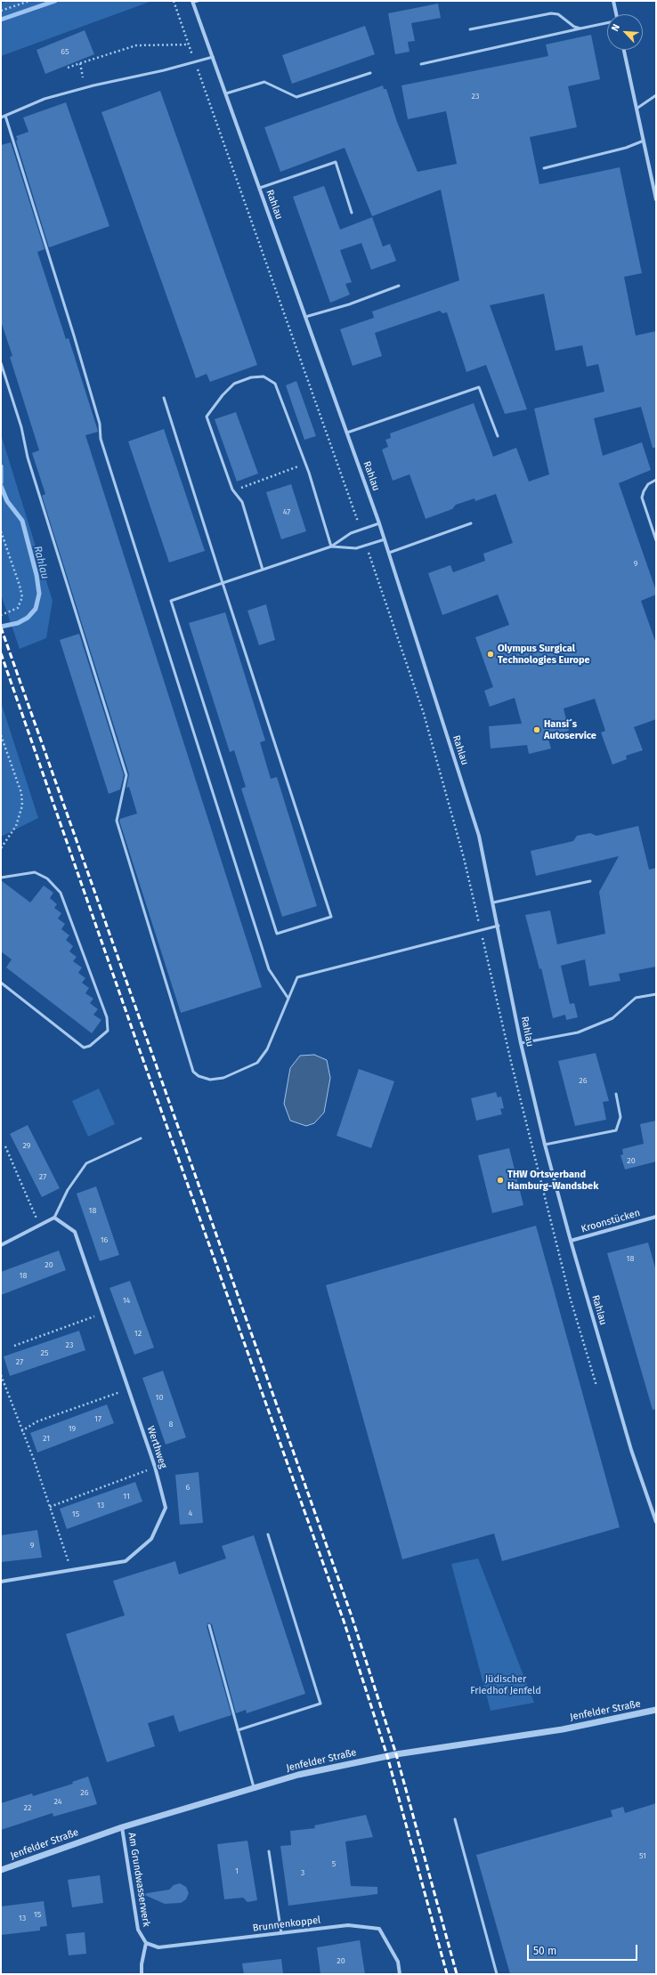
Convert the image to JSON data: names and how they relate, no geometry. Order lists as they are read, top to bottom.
{
  "streets": {
    "street": [
      "Rahlau",
      "Kroonstücken",
      "Werthweg",
      "Jenfelder Straße",
      "Am Grundwasserwerk",
      "Brunnenkoppel"
    ]
  },
  "crossings": [
    ["Rahlau", "Kroonstücken"],
    ["Jenfelder Straße", "Am Grundwasserwerk"],
    ["Am Grundwasserwerk", "Brunnenkoppel"]
  ],
  "water": ["Rahlau"],
  "parks": ["Jüdischer Friedhof Jenfeld"],
  "places": ["Olympus Surgical Technologies Europe", "Hansi´s Autoservice", "THW Ortsverband Hamburg-Wandsbek"],
  "house_numbers": [
    "65",
    "23",
    "47",
    "9",
    "26",
    "29",
    "20",
    "27",
    "18",
    "16",
    "18",
    "20",
    "18",
    "14",
    "12",
    "23",
    "25",
    "27",
    "10",
    "17",
    "8",
    "19",
    "21",
    "6",
    "11",
    "13",
    "4",
    "15",
    "9",
    "26",
    "24",
    "22",
    "51",
    "5",
    "1",
    "3",
    "15",
    "13",
    "20"
  ],
  "scale_bar": "50 m",
  "north": "top left"
}
